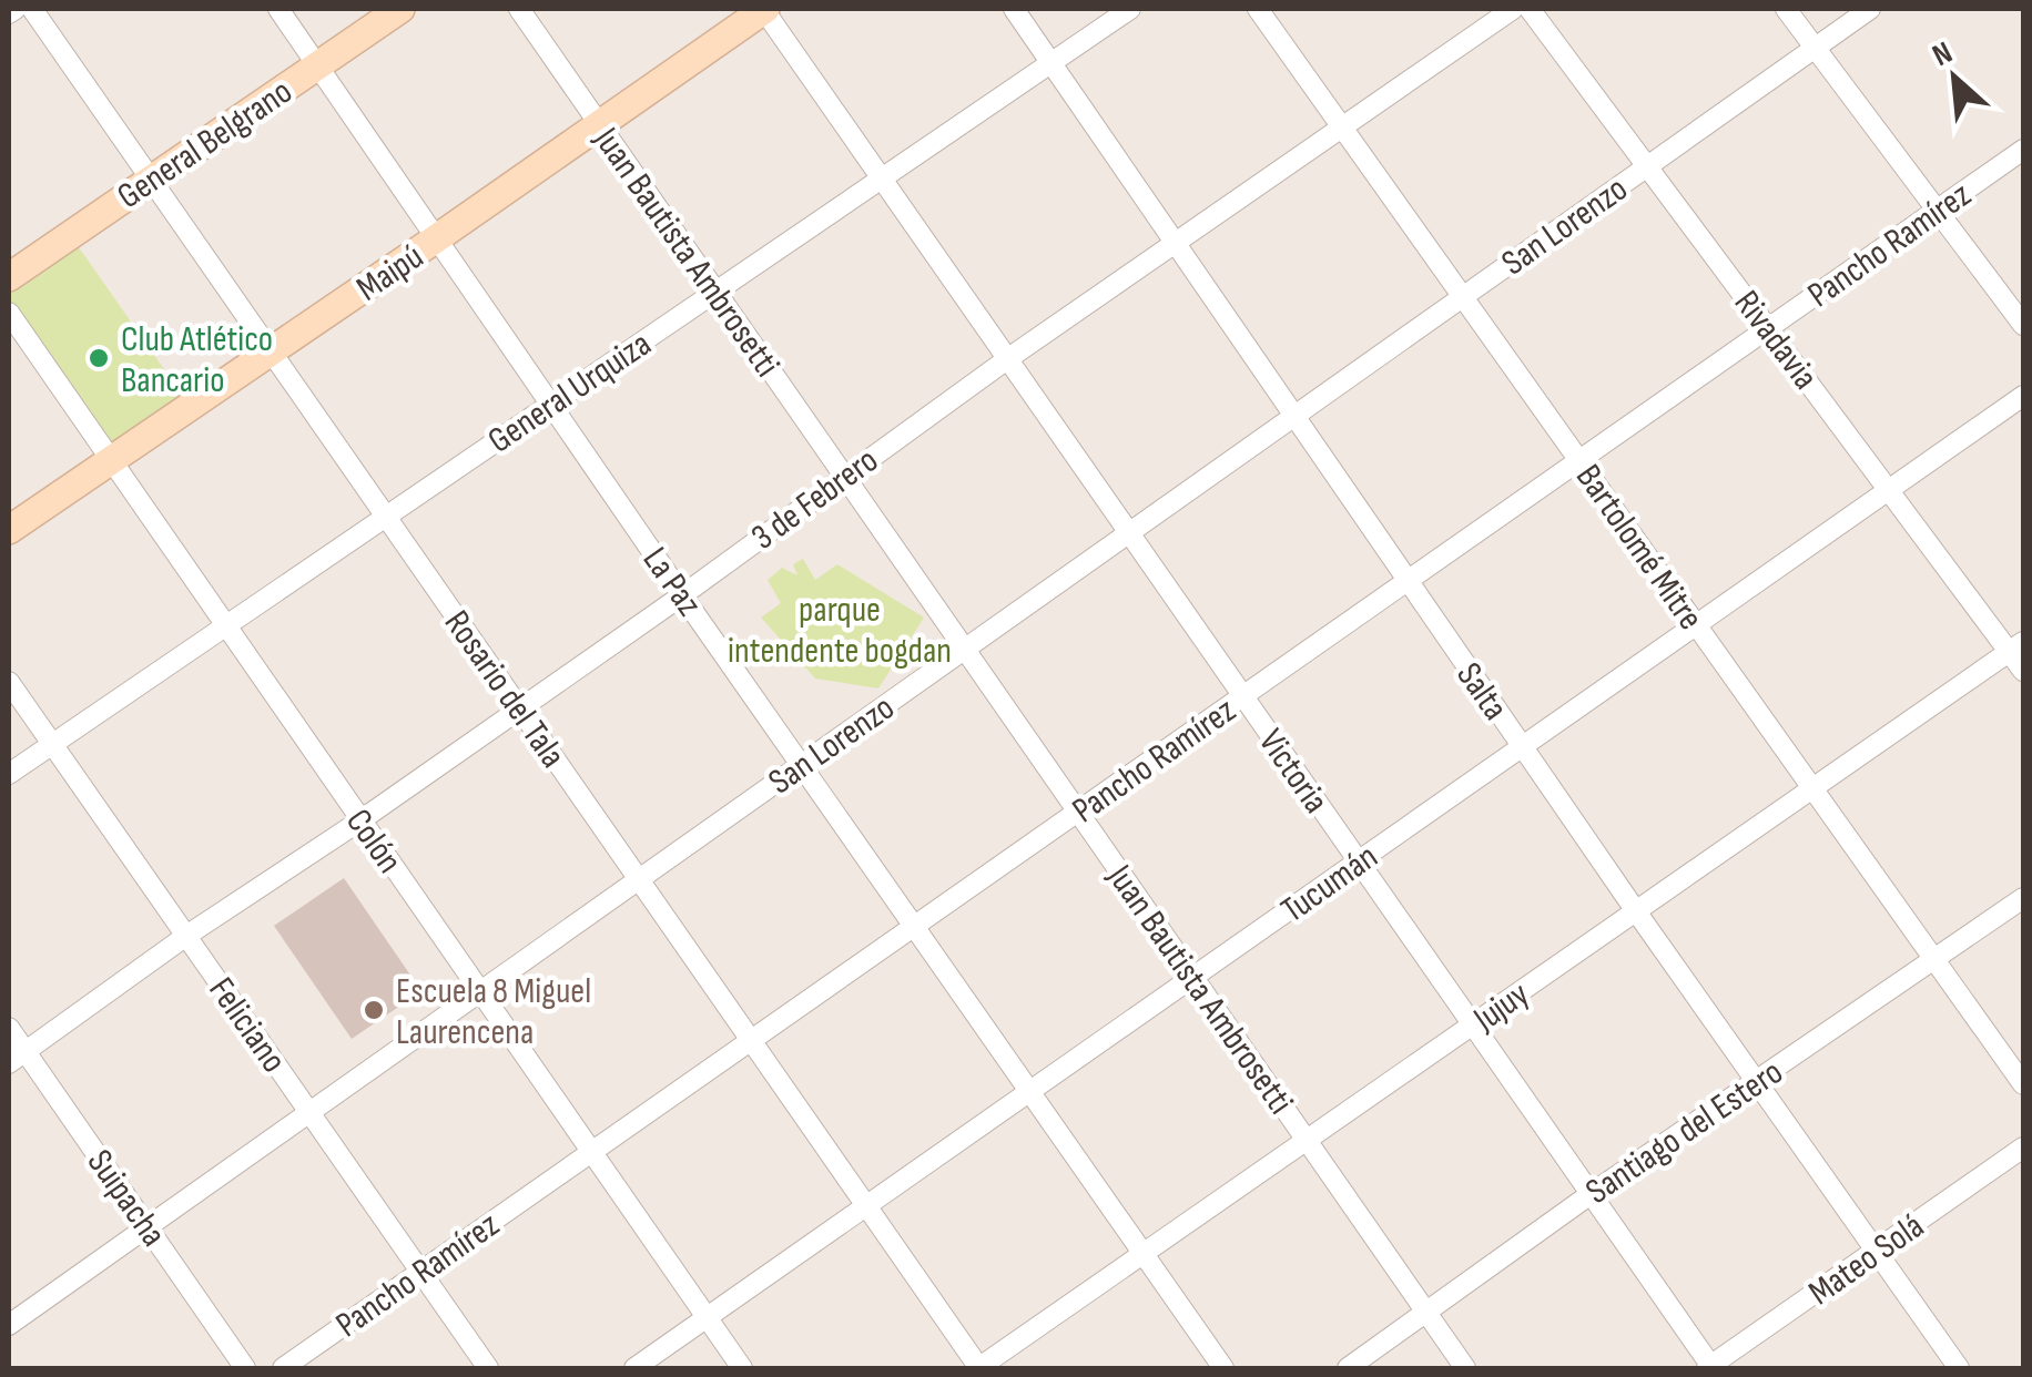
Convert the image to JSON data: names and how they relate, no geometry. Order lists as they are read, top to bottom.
{
  "streets": {
    "street": [
      "General Belgrano",
      "San Lorenzo",
      "Pancho Ramírez",
      "Juan Bautista Ambrosetti",
      "Maipú",
      "Rivadavia",
      "General Urquiza",
      "3 de Febrero",
      "Bartolomé Mitre",
      "La Paz",
      "Rosario del Tala",
      "Salta",
      "Victoria",
      "Colón",
      "Tucumán",
      "Jujuy",
      "Feliciano",
      "Santiago del Estero",
      "Suipacha",
      "Mateo Solá"
    ]
  },
  "crossings": [
    ["General Belgrano", "La Paz"],
    ["General Belgrano", "Rosario del Tala"],
    ["San Lorenzo", "Juan Bautista Ambrosetti"],
    ["San Lorenzo", "Rivadavia"],
    ["San Lorenzo", "Bartolomé Mitre"],
    ["San Lorenzo", "La Paz"],
    ["San Lorenzo", "Rosario del Tala"],
    ["San Lorenzo", "Salta"],
    ["San Lorenzo", "Victoria"],
    ["San Lorenzo", "Colón"],
    ["San Lorenzo", "Feliciano"],
    ["San Lorenzo", "Suipacha"],
    ["Pancho Ramírez", "Juan Bautista Ambrosetti"],
    ["Pancho Ramírez", "Rivadavia"],
    ["Pancho Ramírez", "Bartolomé Mitre"],
    ["Pancho Ramírez", "La Paz"],
    ["Pancho Ramírez", "Rosario del Tala"],
    ["Pancho Ramírez", "Salta"],
    ["Pancho Ramírez", "Victoria"],
    ["Pancho Ramírez", "Colón"],
    ["Pancho Ramírez", "Feliciano"],
    ["Juan Bautista Ambrosetti", "Maipú"],
    ["Juan Bautista Ambrosetti", "General Urquiza"],
    ["Juan Bautista Ambrosetti", "3 de Febrero"],
    ["Juan Bautista Ambrosetti", "Tucumán"],
    ["Juan Bautista Ambrosetti", "Jujuy"],
    ["Juan Bautista Ambrosetti", "Santiago del Estero"],
    ["Maipú", "La Paz"],
    ["Maipú", "Rosario del Tala"],
    ["Maipú", "Victoria"],
    ["Maipú", "Colón"],
    ["Rivadavia", "Tucumán"],
    ["Rivadavia", "Jujuy"],
    ["General Urquiza", "La Paz"],
    ["General Urquiza", "Rosario del Tala"],
    ["General Urquiza", "Salta"],
    ["General Urquiza", "Victoria"],
    ["General Urquiza", "Colón"],
    ["General Urquiza", "Feliciano"],
    ["3 de Febrero", "Bartolomé Mitre"],
    ["3 de Febrero", "La Paz"],
    ["3 de Febrero", "Rosario del Tala"],
    ["3 de Febrero", "Salta"],
    ["3 de Febrero", "Victoria"],
    ["3 de Febrero", "Colón"],
    ["3 de Febrero", "Feliciano"],
    ["3 de Febrero", "Suipacha"],
    ["Bartolomé Mitre", "Tucumán"],
    ["Bartolomé Mitre", "Jujuy"],
    ["Bartolomé Mitre", "Santiago del Estero"],
    ["La Paz", "Tucumán"],
    ["La Paz", "Jujuy"],
    ["Rosario del Tala", "Tucumán"],
    ["Rosario del Tala", "Jujuy"],
    ["Salta", "Tucumán"],
    ["Salta", "Jujuy"],
    ["Salta", "Santiago del Estero"],
    ["Salta", "Mateo Solá"],
    ["Victoria", "Tucumán"],
    ["Victoria", "Jujuy"],
    ["Victoria", "Santiago del Estero"],
    ["Victoria", "Mateo Solá"],
    ["Colón", "Tucumán"]
  ],
  "parks": ["parque intendente bogdan"],
  "places": ["Club Atlético Bancario", "Escuela 8 Miguel Laurencena"],
  "north": "top left"
}
